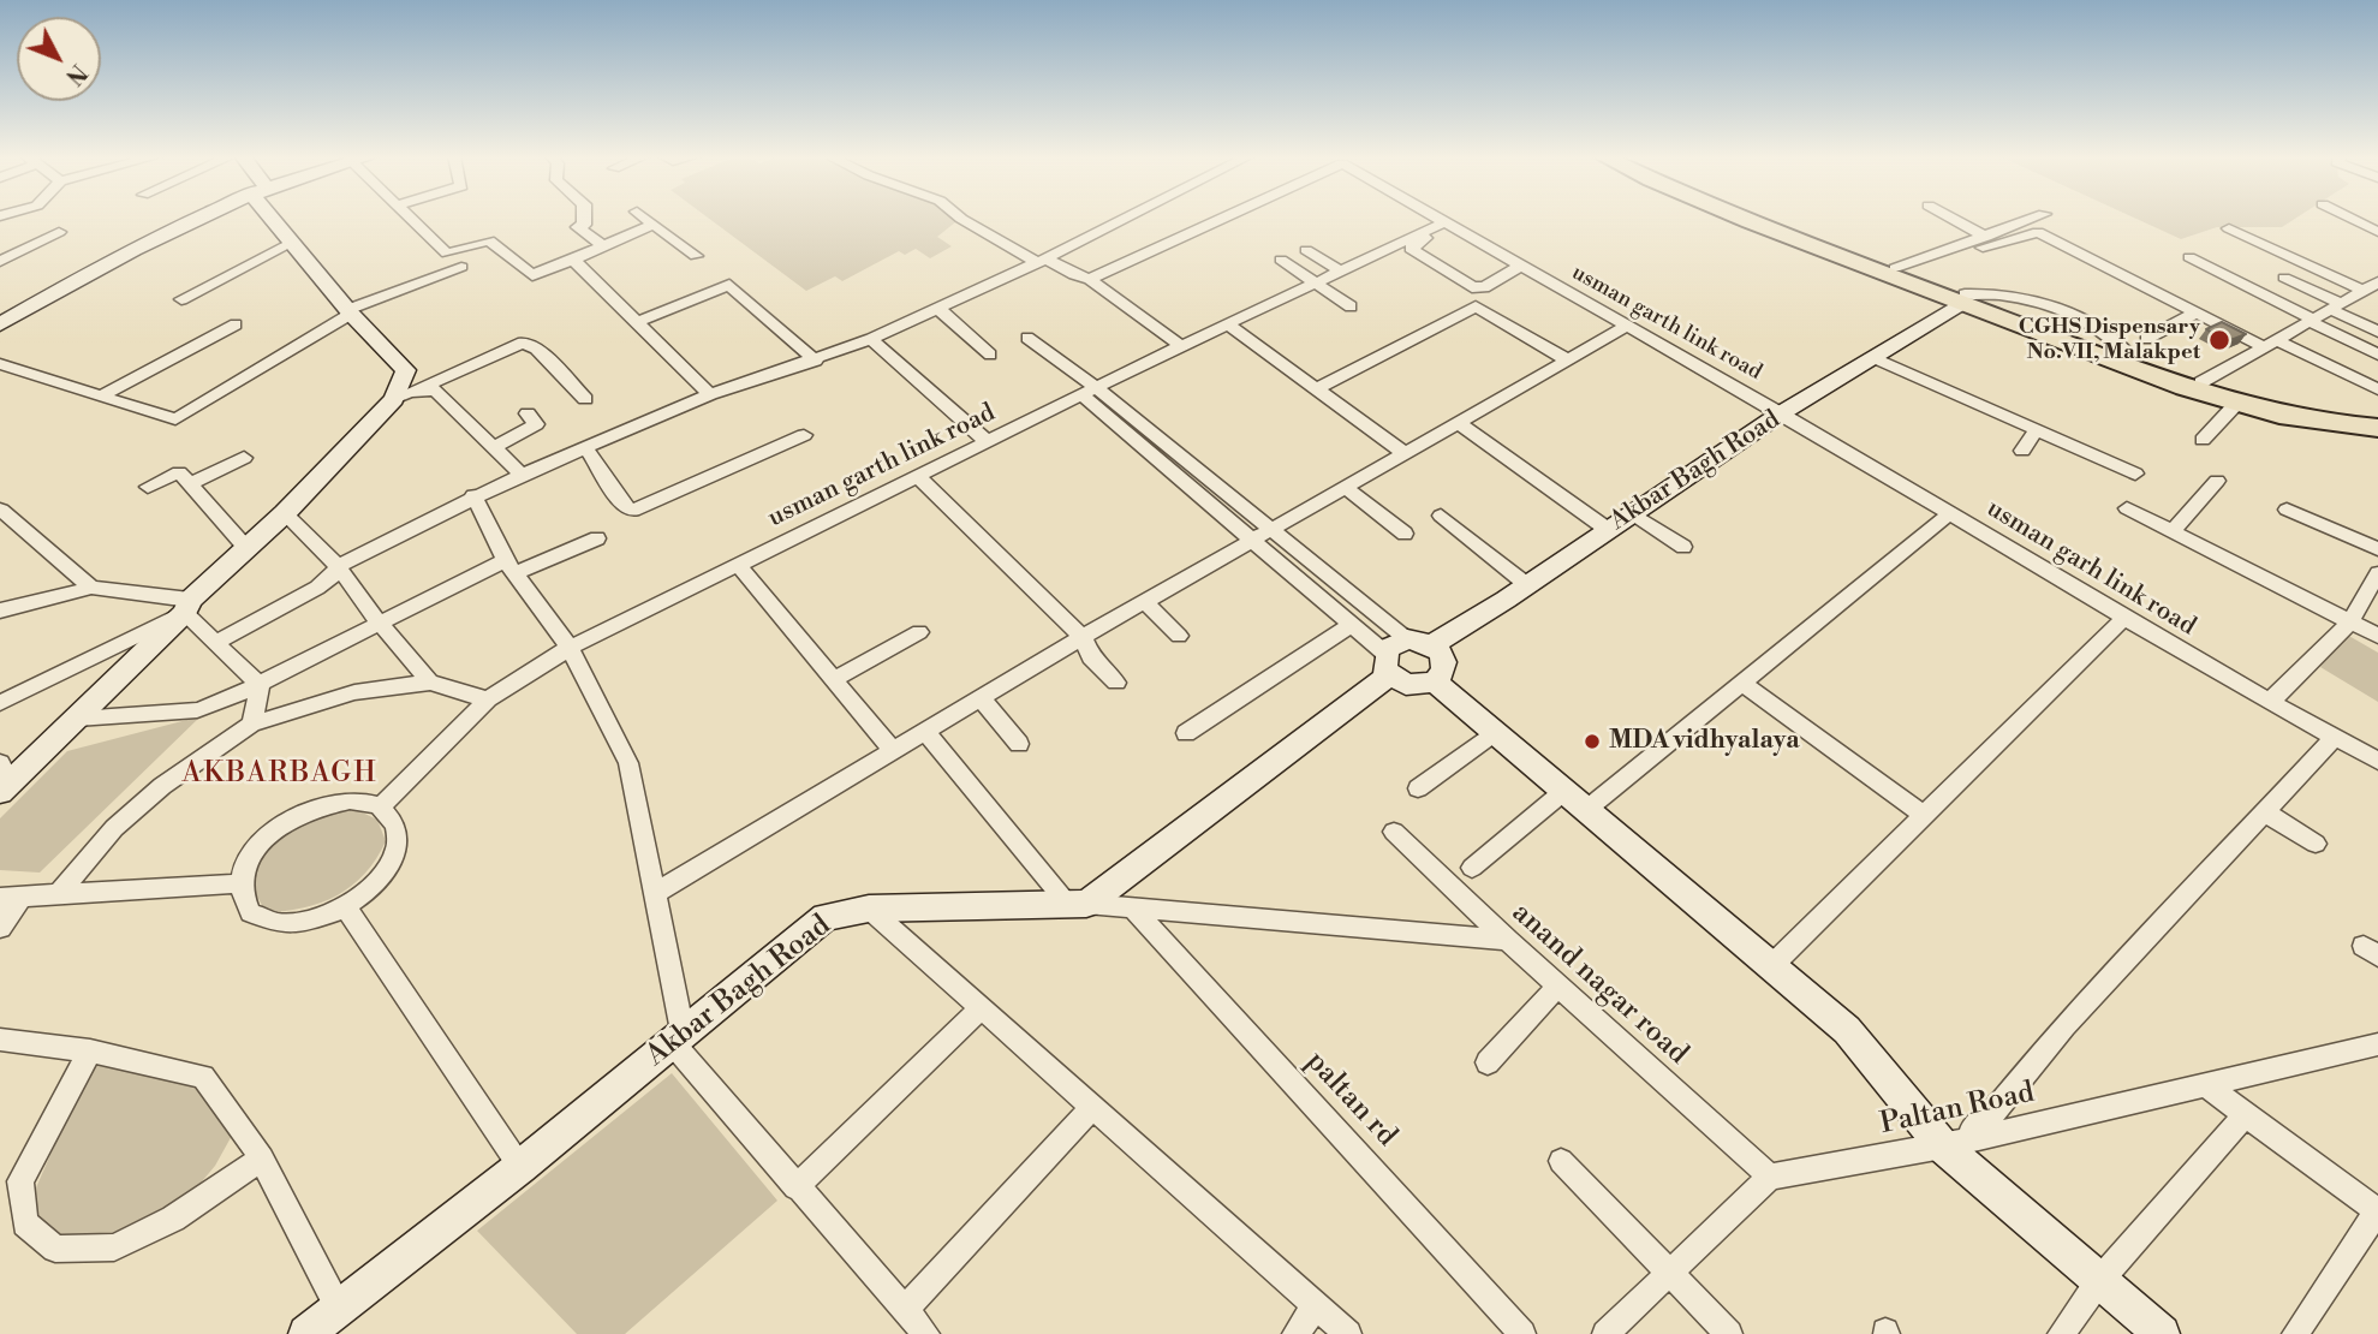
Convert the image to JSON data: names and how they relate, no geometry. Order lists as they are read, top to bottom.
{
  "streets": {
    "street": [
      "usman garth link road",
      "Akbar Bagh Road",
      "usman garh link road",
      "anand nagar road",
      "paltan rd",
      "Paltan Road"
    ]
  },
  "crossings": [
    ["usman garth link road", "Akbar Bagh Road"],
    ["usman garth link road", "usman garh link road"],
    ["Akbar Bagh Road", "usman garh link road"],
    ["anand nagar road", "Paltan Road"]
  ],
  "districts": ["AKBARBAGH"],
  "places": ["CGHS Dispensary No.VII, Malakpet", "MDA vidhyalaya"],
  "north": "bottom right"
}
